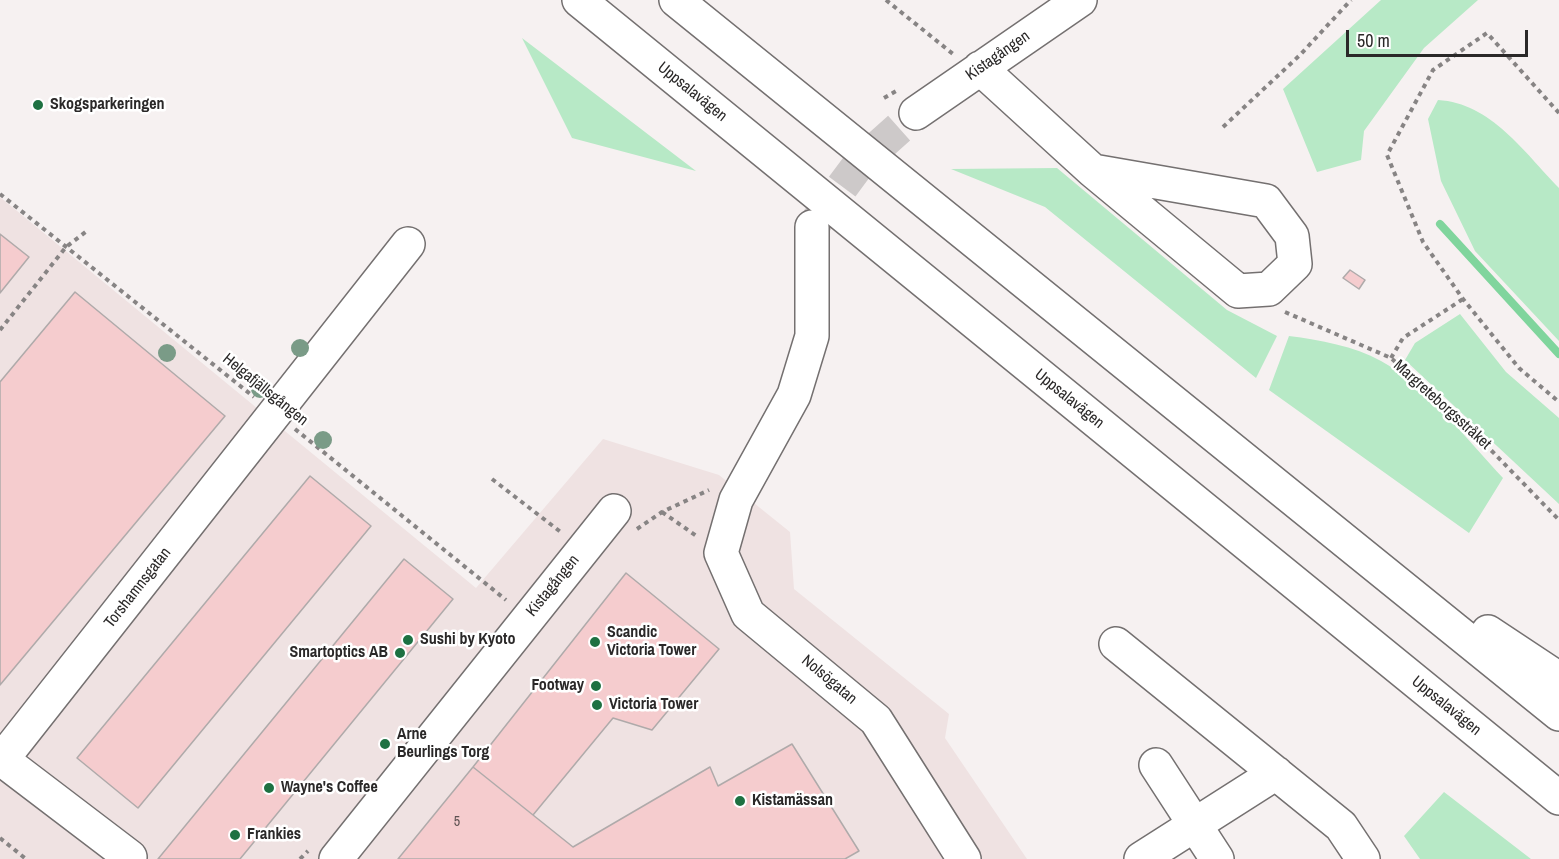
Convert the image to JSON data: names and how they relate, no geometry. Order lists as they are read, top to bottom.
{
  "streets": {
    "main road": [
      "Kistagången",
      "Uppsalavägen",
      "Torshamnsgatan",
      "Nolsögatan"
    ],
    "path": ["Helgafjällsgången", "Margreteborgsstråket"]
  },
  "crossings": [
    ["Helgafjällsgången", "Torshamnsgatan"]
  ],
  "places": [
    "Skogsparkeringen",
    "Sushi by Kyoto",
    "Scandic Victoria Tower",
    "Smartoptics AB",
    "Footway",
    "Victoria Tower",
    "Arne Beurlings Torg",
    "Wayne's Coffee",
    "Kistamässan",
    "Frankies"
  ],
  "house_numbers": ["5"],
  "scale_bar": "50 m"
}
